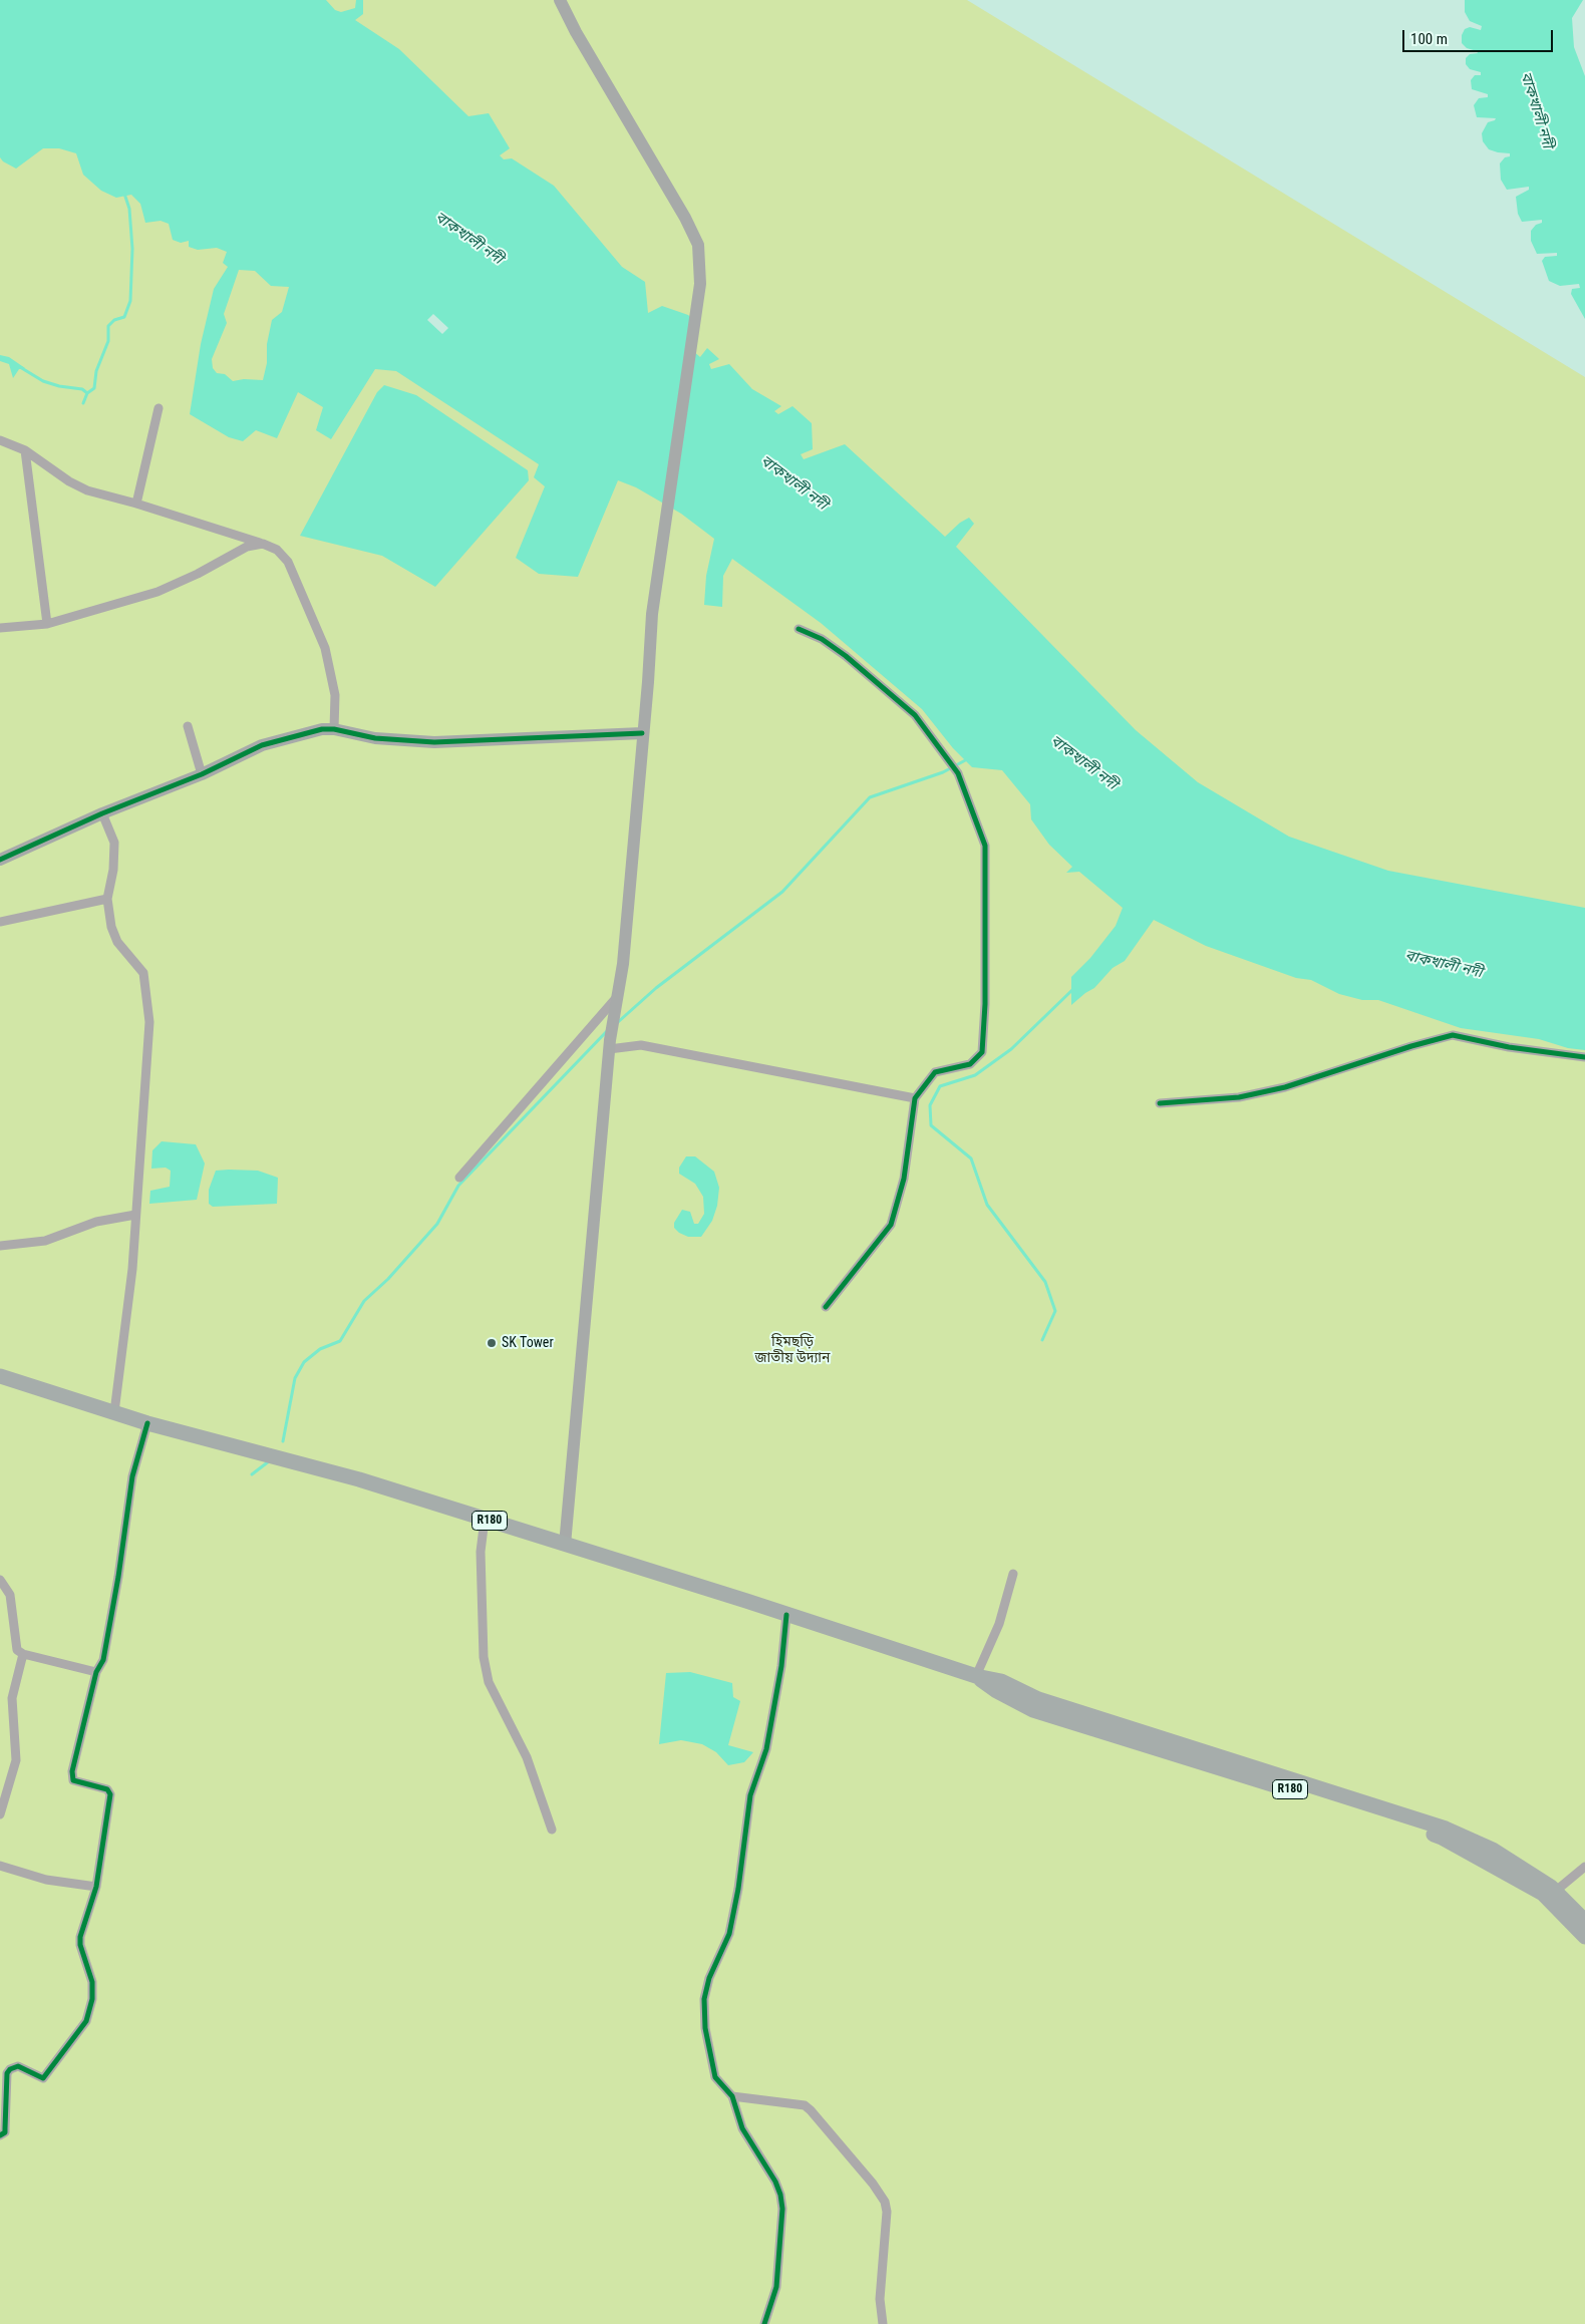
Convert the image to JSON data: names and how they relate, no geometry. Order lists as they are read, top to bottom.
{
  "streets": {
    "main road": ["R180"]
  },
  "water": ["বাকখালী নদী"],
  "parks": ["হিমছড়ি জাতীয় উদ্যান"],
  "places": ["SK Tower"],
  "scale_bar": "100 m"
}
